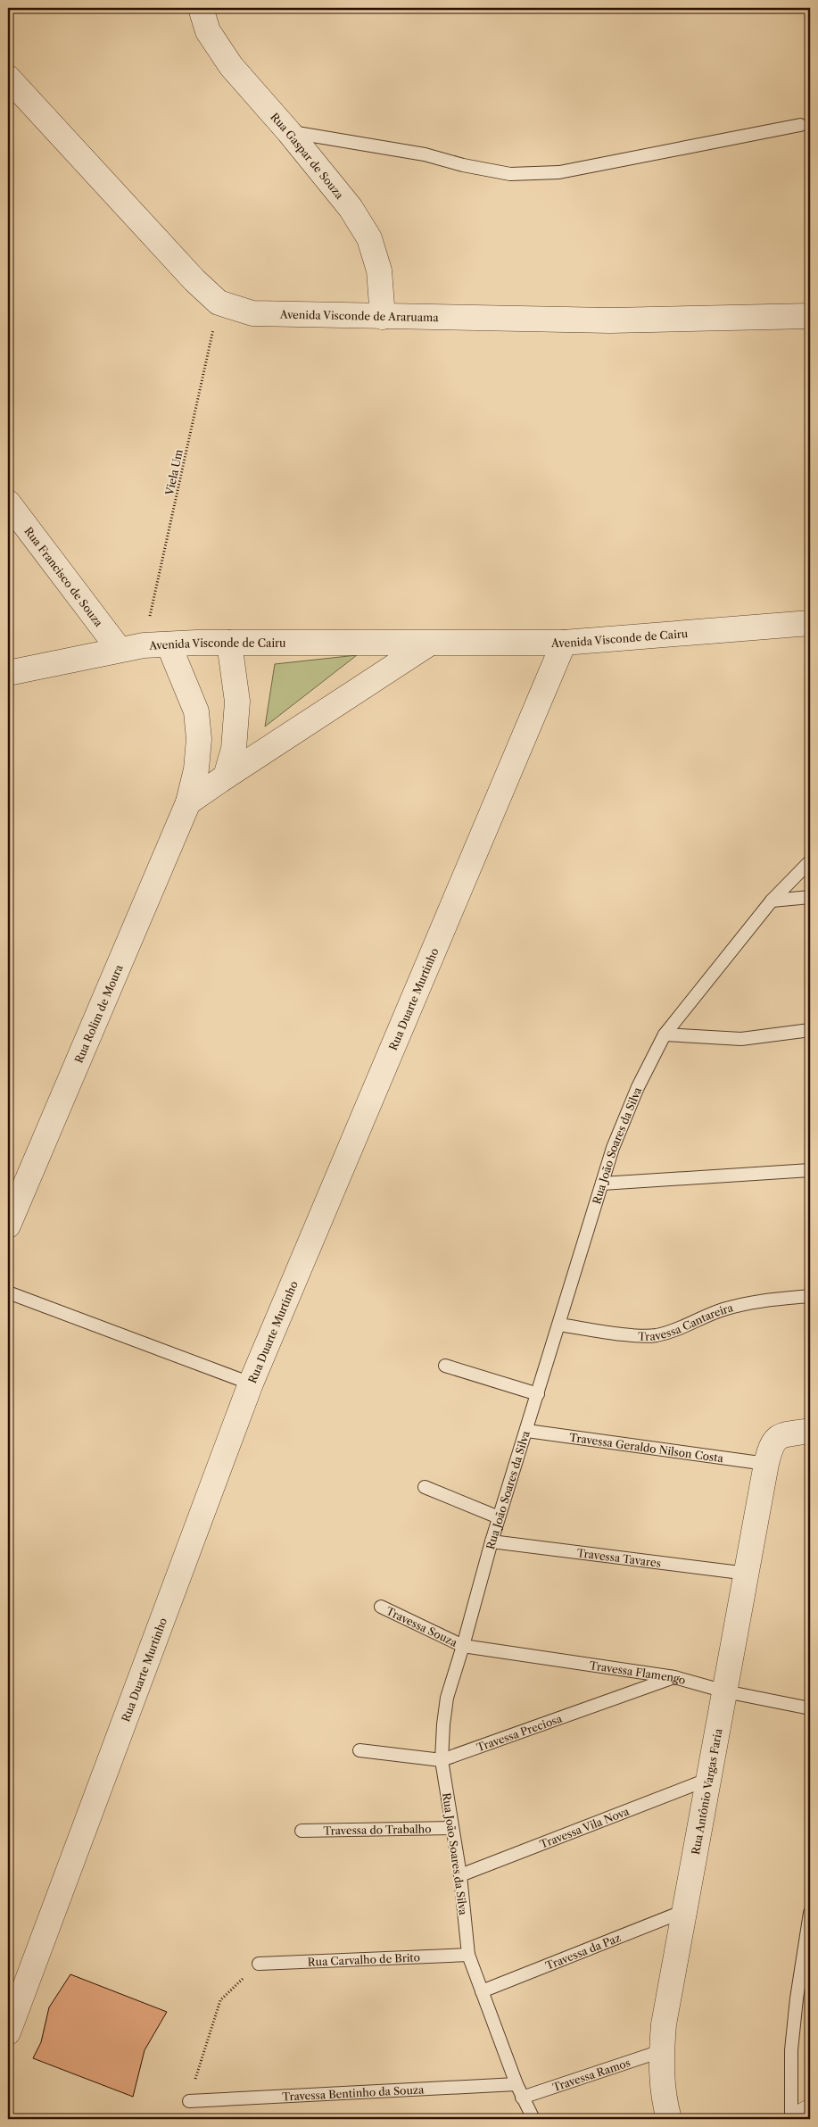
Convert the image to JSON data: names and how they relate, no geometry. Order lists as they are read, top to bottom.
{
  "streets": {
    "street": [
      "Rua Gaspar de Souza",
      "Avenida Visconde de Araruama",
      "Rua Francisco de Souza",
      "Avenida Visconde de Cairu",
      "Rua Duarte Murtinho",
      "Rua Rolim de Moura",
      "Rua Antônio Vargas Faria"
    ],
    "lane": [
      "Rua João Soares da Silva",
      "Travessa Cantareira",
      "Travessa Geraldo Nilson Costa",
      "Travessa Tavares",
      "Travessa Souza",
      "Travessa Flamengo",
      "Travessa Preciosa",
      "Travessa Vila Nova",
      "Travessa do Trabalho",
      "Travessa da Paz",
      "Rua Carvalho de Brito",
      "Travessa Ramos",
      "Travessa Bentinho da Souza"
    ],
    "path": ["Viela Um"]
  },
  "crossings": [
    ["Rua Gaspar de Souza", "Avenida Visconde de Araruama"],
    ["Avenida Visconde de Araruama", "Viela Um"],
    ["Viela Um", "Avenida Visconde de Cairu"],
    ["Rua Francisco de Souza", "Avenida Visconde de Cairu"],
    ["Avenida Visconde de Cairu", "Rua Duarte Murtinho"],
    ["Avenida Visconde de Cairu", "Rua Rolim de Moura"],
    ["Rua João Soares da Silva", "Travessa Cantareira"],
    ["Rua João Soares da Silva", "Travessa Geraldo Nilson Costa"],
    ["Rua João Soares da Silva", "Travessa Tavares"],
    ["Rua João Soares da Silva", "Travessa Souza"],
    ["Rua João Soares da Silva", "Travessa Flamengo"],
    ["Rua João Soares da Silva", "Travessa Preciosa"],
    ["Rua João Soares da Silva", "Travessa Vila Nova"],
    ["Rua João Soares da Silva", "Travessa do Trabalho"],
    ["Rua João Soares da Silva", "Travessa da Paz"],
    ["Rua João Soares da Silva", "Rua Carvalho de Brito"],
    ["Rua João Soares da Silva", "Travessa Ramos"],
    ["Rua João Soares da Silva", "Travessa Bentinho da Souza"],
    ["Travessa Geraldo Nilson Costa", "Rua Antônio Vargas Faria"],
    ["Travessa Tavares", "Rua Antônio Vargas Faria"],
    ["Travessa Souza", "Travessa Flamengo"],
    ["Travessa Flamengo", "Travessa Preciosa"],
    ["Travessa Flamengo", "Rua Antônio Vargas Faria"],
    ["Rua Antônio Vargas Faria", "Travessa Vila Nova"],
    ["Rua Antônio Vargas Faria", "Travessa da Paz"],
    ["Rua Antônio Vargas Faria", "Travessa Ramos"]
  ]
}
